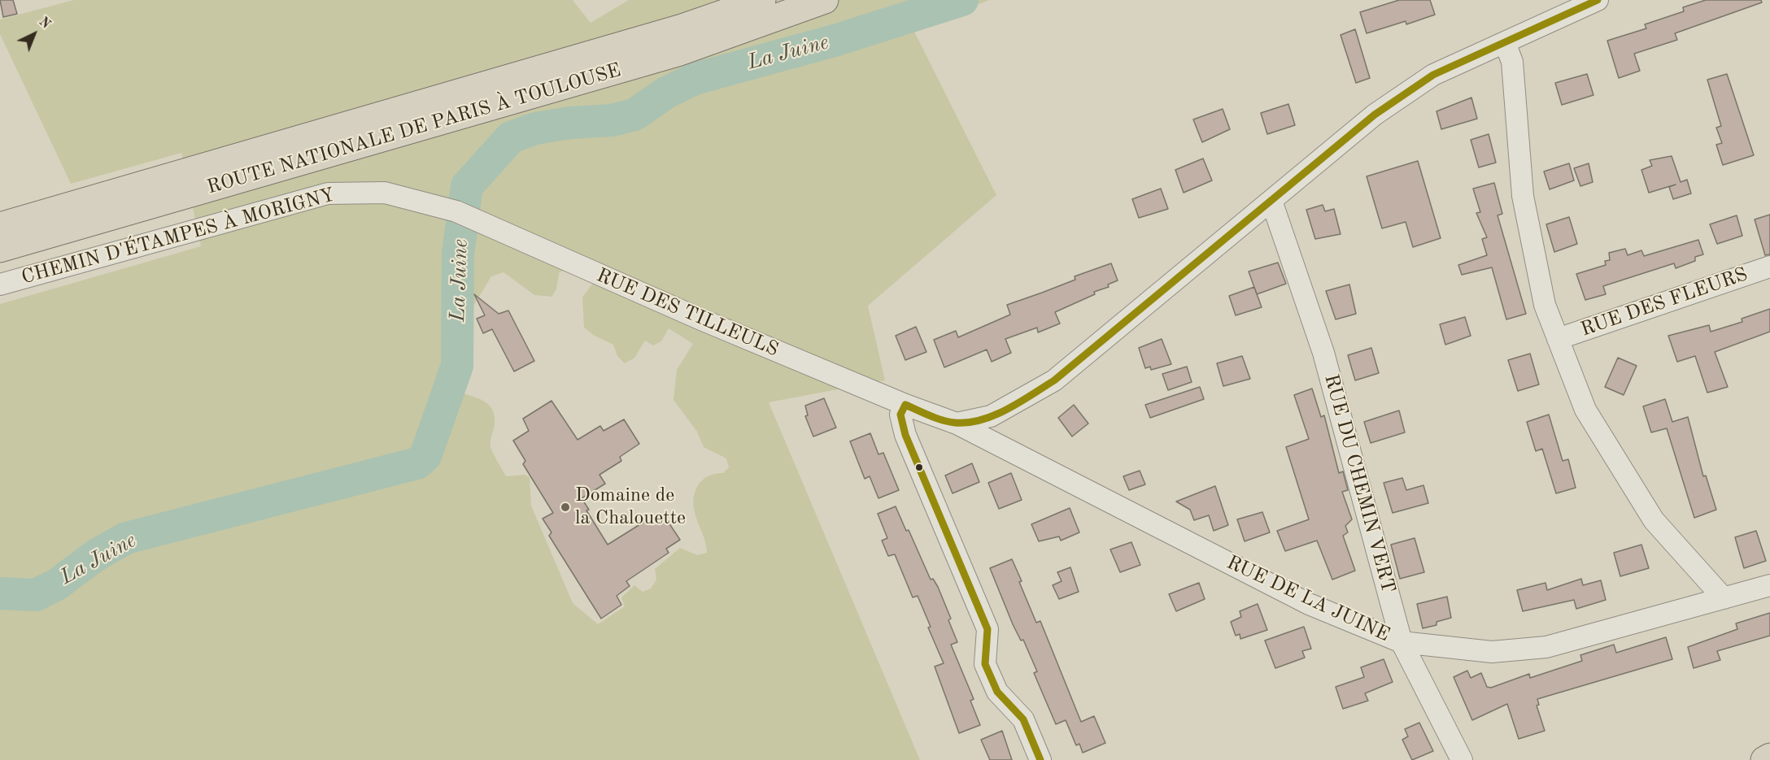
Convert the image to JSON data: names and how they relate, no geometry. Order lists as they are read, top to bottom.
{
  "streets": {
    "main road": ["ROUTE NATIONALE DE PARIS À TOULOUSE"],
    "street": [
      "CHEMIN D'ÉTAMPES À MORIGNY",
      "RUE DES FLEURS",
      "RUE DES TILLEULS",
      "RUE DU CHEMIN VERT",
      "RUE DE LA JUINE"
    ]
  },
  "crossings": [
    ["CHEMIN D'ÉTAMPES À MORIGNY", "RUE DES TILLEULS"],
    ["RUE DES TILLEULS", "RUE DE LA JUINE"],
    ["RUE DU CHEMIN VERT", "RUE DE LA JUINE"]
  ],
  "water": ["La Juine"],
  "places": ["Domaine de la Chalouette"],
  "north": "top right"
}
